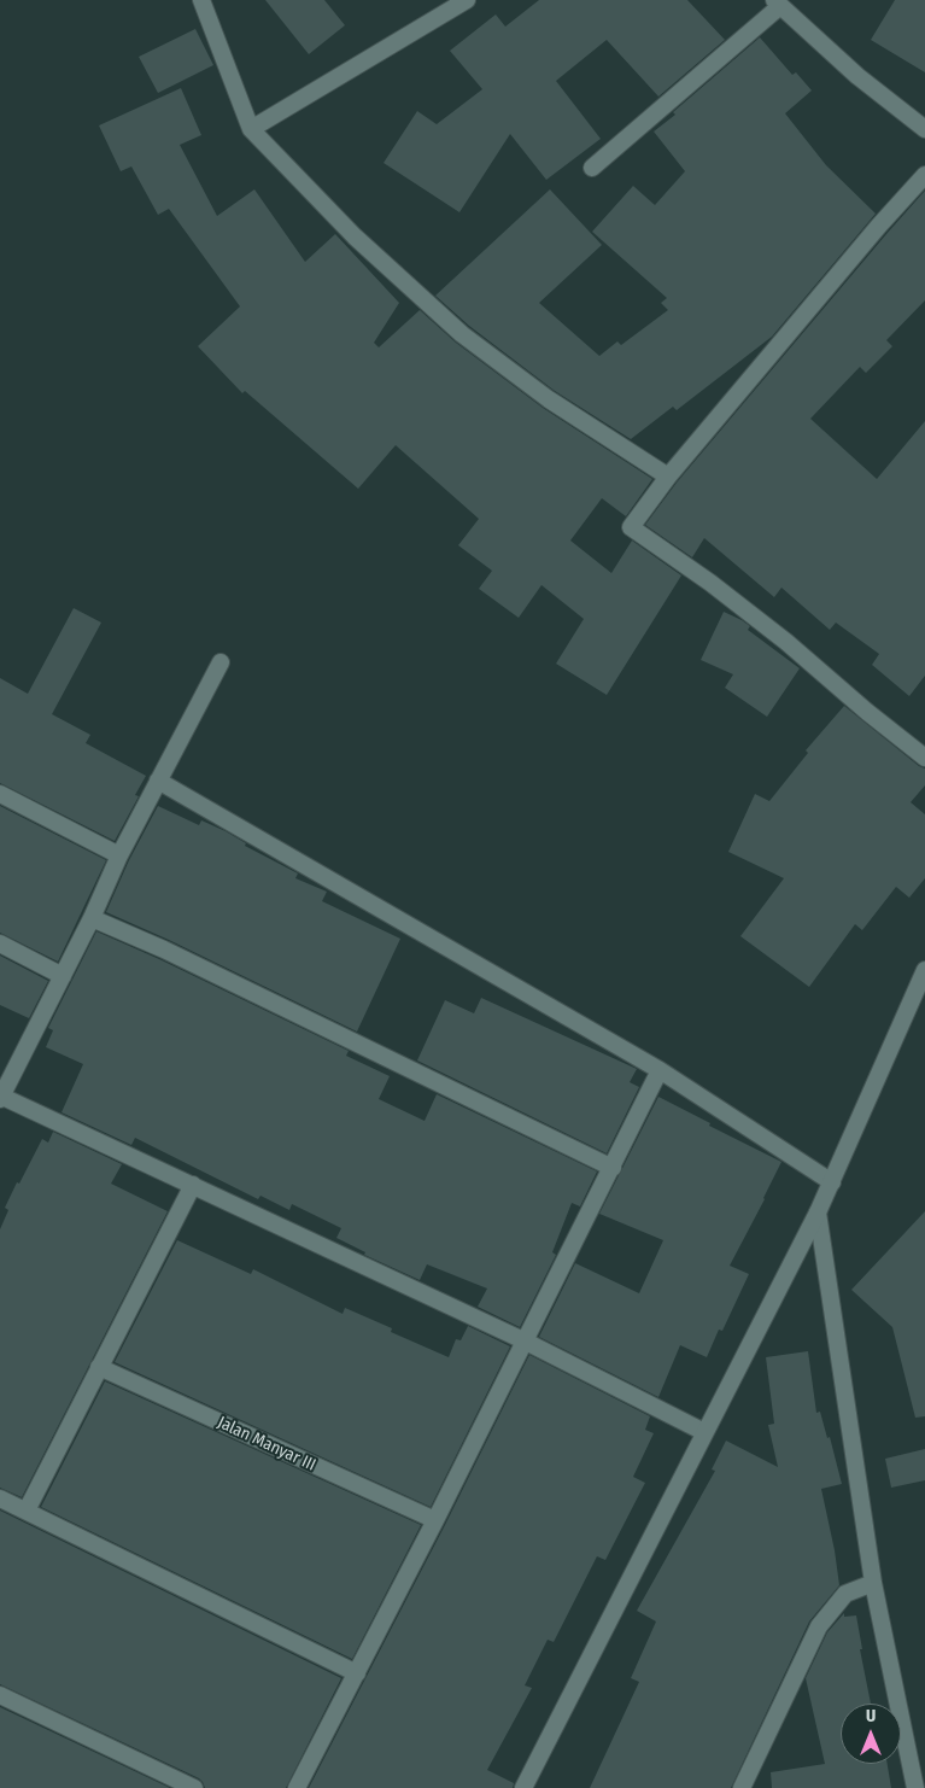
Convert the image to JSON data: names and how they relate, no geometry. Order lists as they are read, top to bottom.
{
  "streets": {
    "street": ["Jalan Manyar III"]
  },
  "north": "top"
}
